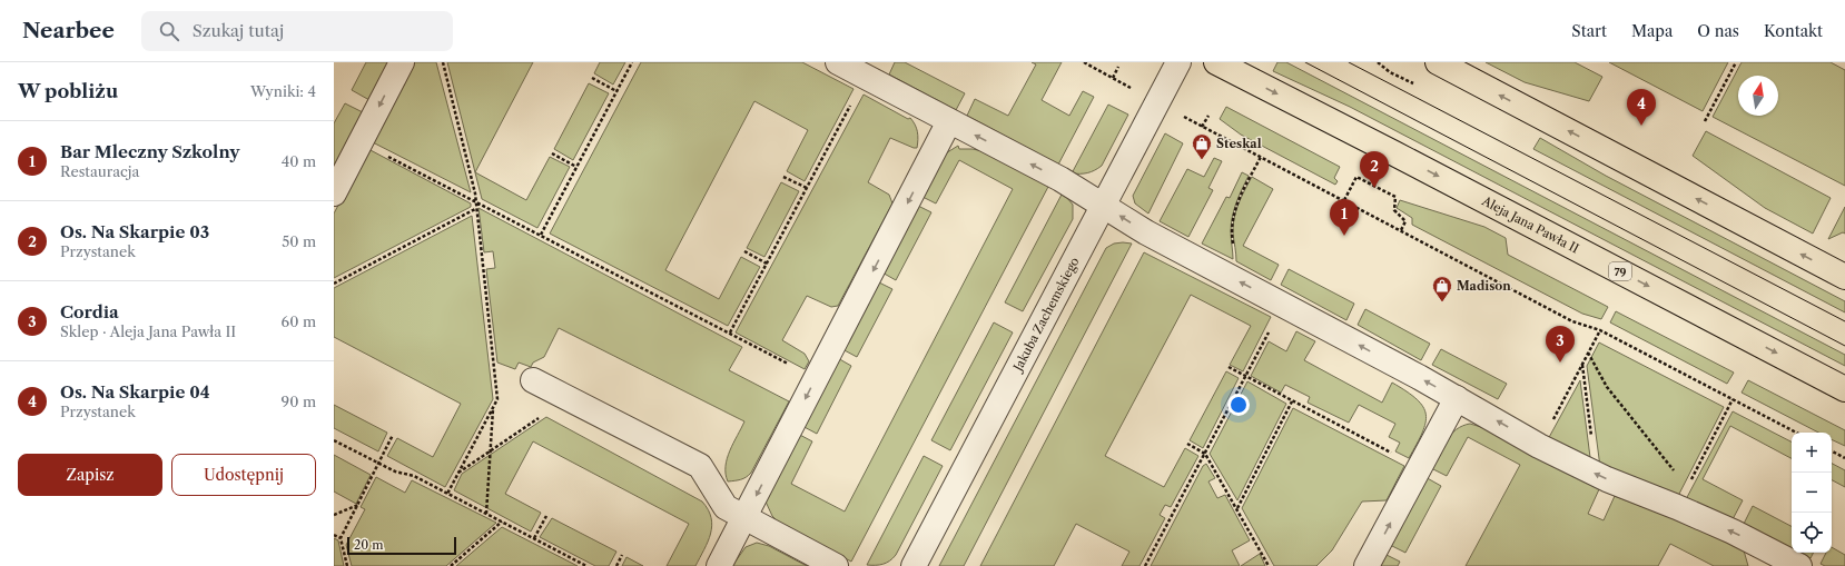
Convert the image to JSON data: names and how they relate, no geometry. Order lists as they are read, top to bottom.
{
  "streets": {
    "main road": ["Aleja Jana Pawła II", "79"],
    "street": ["Jakuba Zachemskiego"]
  },
  "places": {
    "shop": ["Steskal", "Madison"]
  },
  "scale_bar": "20 m",
  "north": "top",
  "page": {
    "header": "Nearbee",
    "search": "Szukaj tutaj",
    "nav": [
      "Start",
      "Mapa",
      "O nas",
      "Kontakt"
    ],
    "heading": ["W pobliżu", "Wyniki: 4"],
    "pins": [
      "4",
      "2",
      "1",
      "3"
    ],
    "list": [
      {
        "mark": "1",
        "name": "Bar Mleczny Szkolny",
        "note": "Restauracja",
        "value": "40 m"
      },
      {
        "mark": "2",
        "name": "Os. Na Skarpie 03",
        "note": "Przystanek",
        "value": "50 m"
      },
      {
        "mark": "3",
        "name": "Cordia",
        "note": "Sklep · Aleja Jana Pawła II",
        "value": "60 m"
      },
      {
        "mark": "4",
        "name": "Os. Na Skarpie 04",
        "note": "Przystanek",
        "value": "90 m"
      }
    ],
    "map_buttons": ["+", "−"],
    "buttons": ["Zapisz", "Udostępnij"],
    "scale": "20 m"
  }
}
